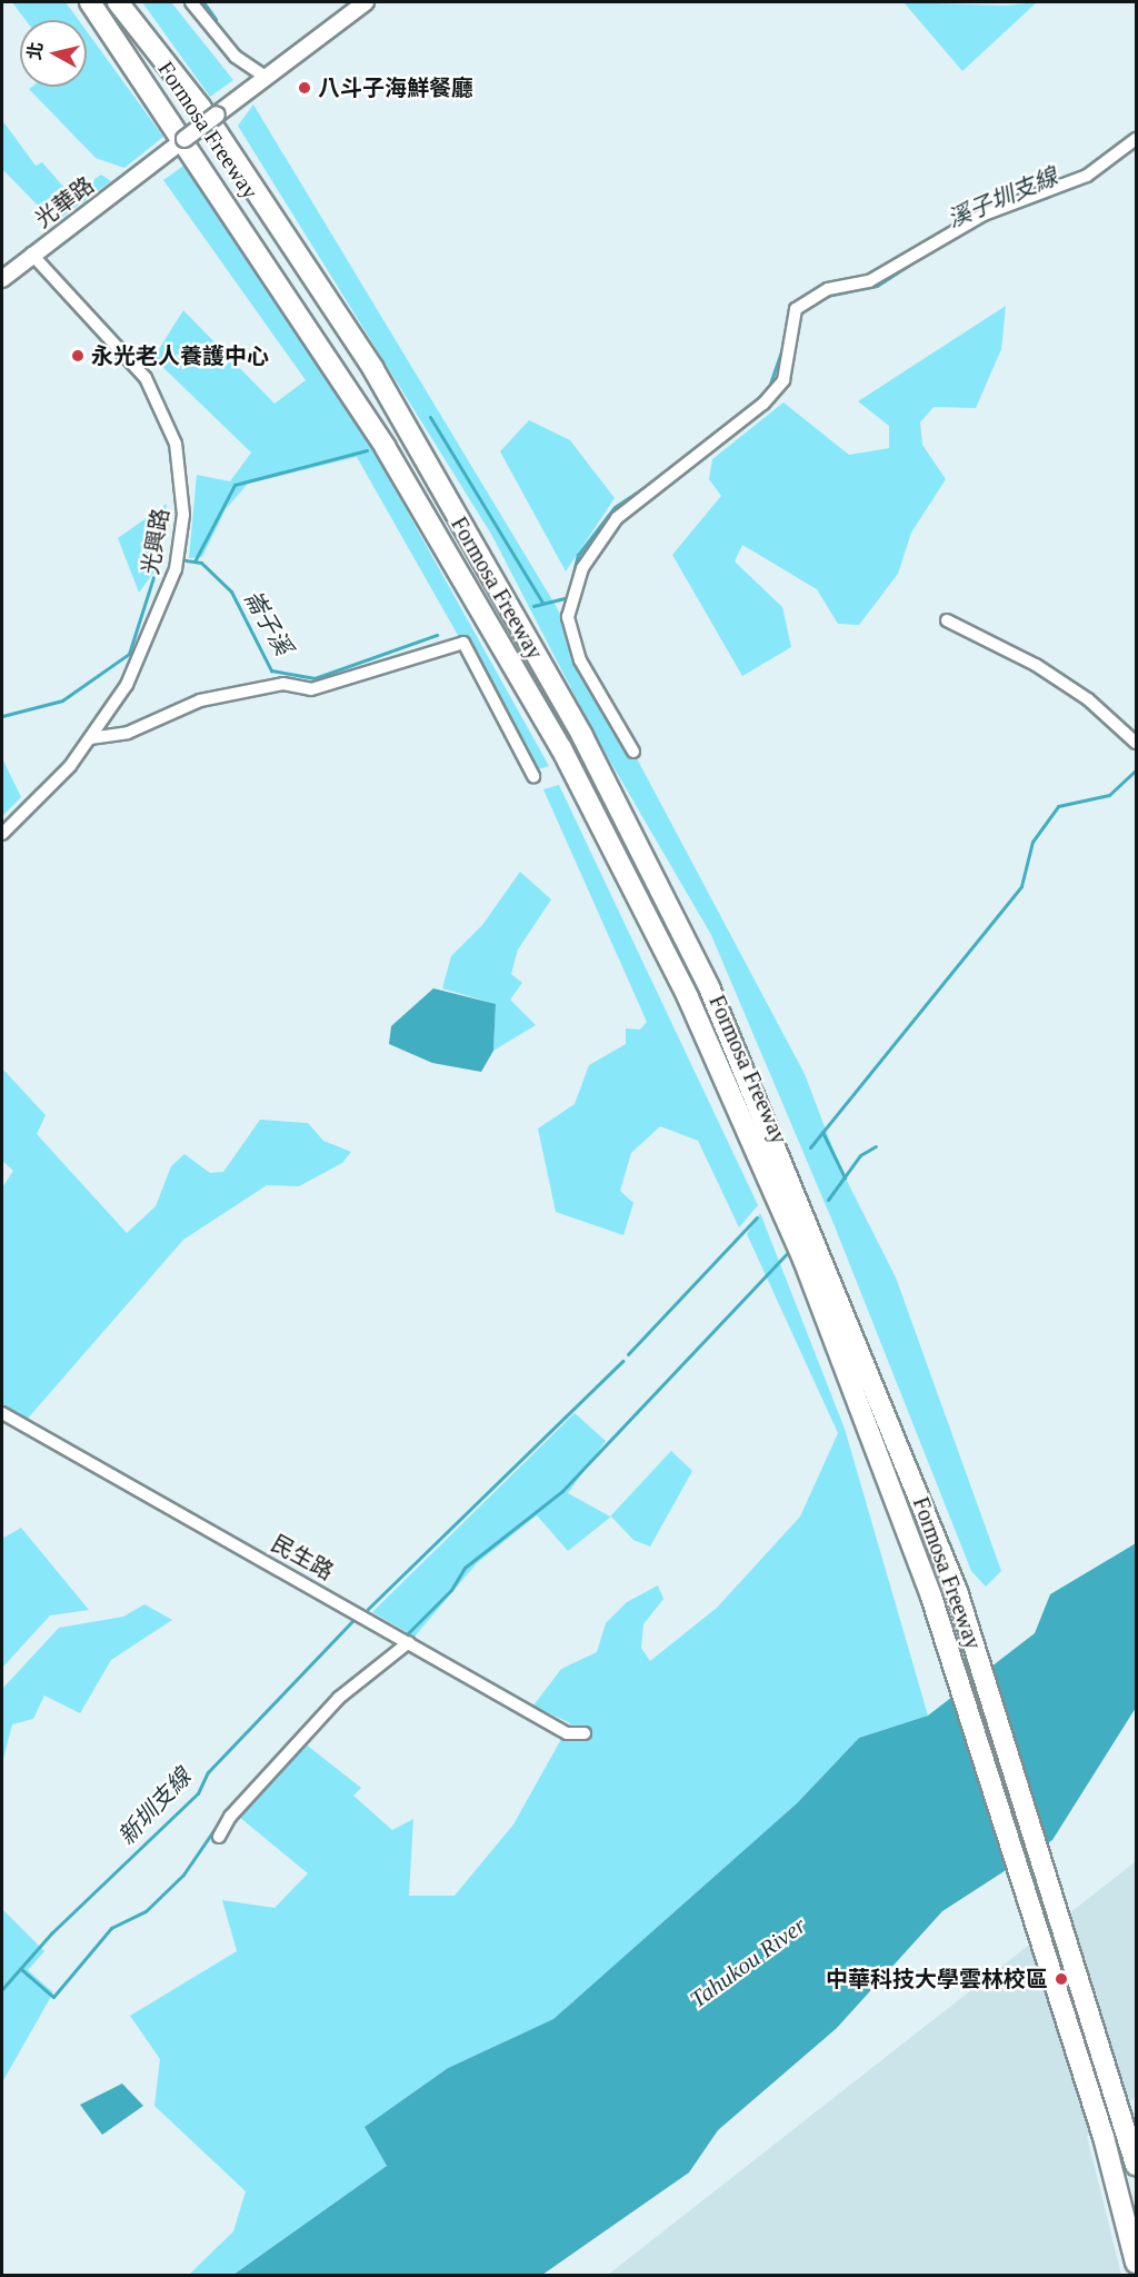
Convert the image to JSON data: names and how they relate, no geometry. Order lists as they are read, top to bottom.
{
  "streets": {
    "highway": ["Formosa Freeway"],
    "street": ["光華路", "光興路", "民生路"]
  },
  "crossings": [
    ["光華路", "光興路"]
  ],
  "water": [
    "溪子圳支線",
    "崙子溪",
    "新圳支線",
    "Tahukou River"
  ],
  "places": ["八斗子海鮮餐廳", "永光老人養護中心", "中華科技大學雲林校區"],
  "north": "left"
}
